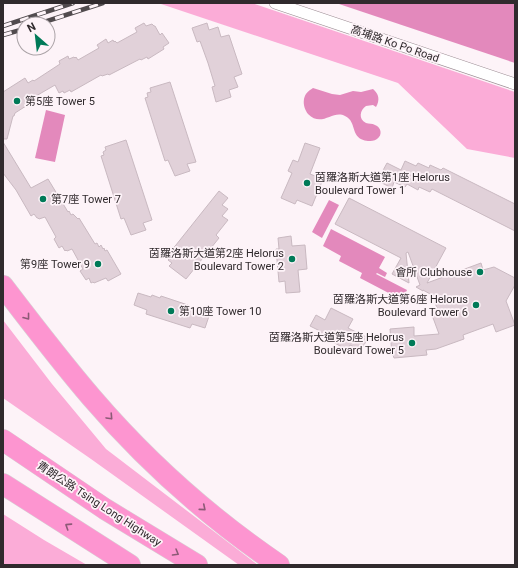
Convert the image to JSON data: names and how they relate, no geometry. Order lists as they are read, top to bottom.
{
  "streets": {
    "highway": ["青朗公路 Tsing Long Highway"],
    "street": ["高埔路 Ko Po Road"]
  },
  "places": [
    "第5座 Tower 5",
    "茵羅洛斯大道第1座 Helorus Boulevard Tower 1",
    "第7座 Tower 7",
    "茵羅洛斯大道第2座 Helorus Boulevard Tower 2",
    "第9座 Tower 9",
    "會所 Clubhouse",
    "茵羅洛斯大道第6座 Helorus Boulevard Tower 6",
    "第10座 Tower 10",
    "茵羅洛斯大道第5座 Helorus Boulevard Tower 5"
  ],
  "north": "top left"
}
